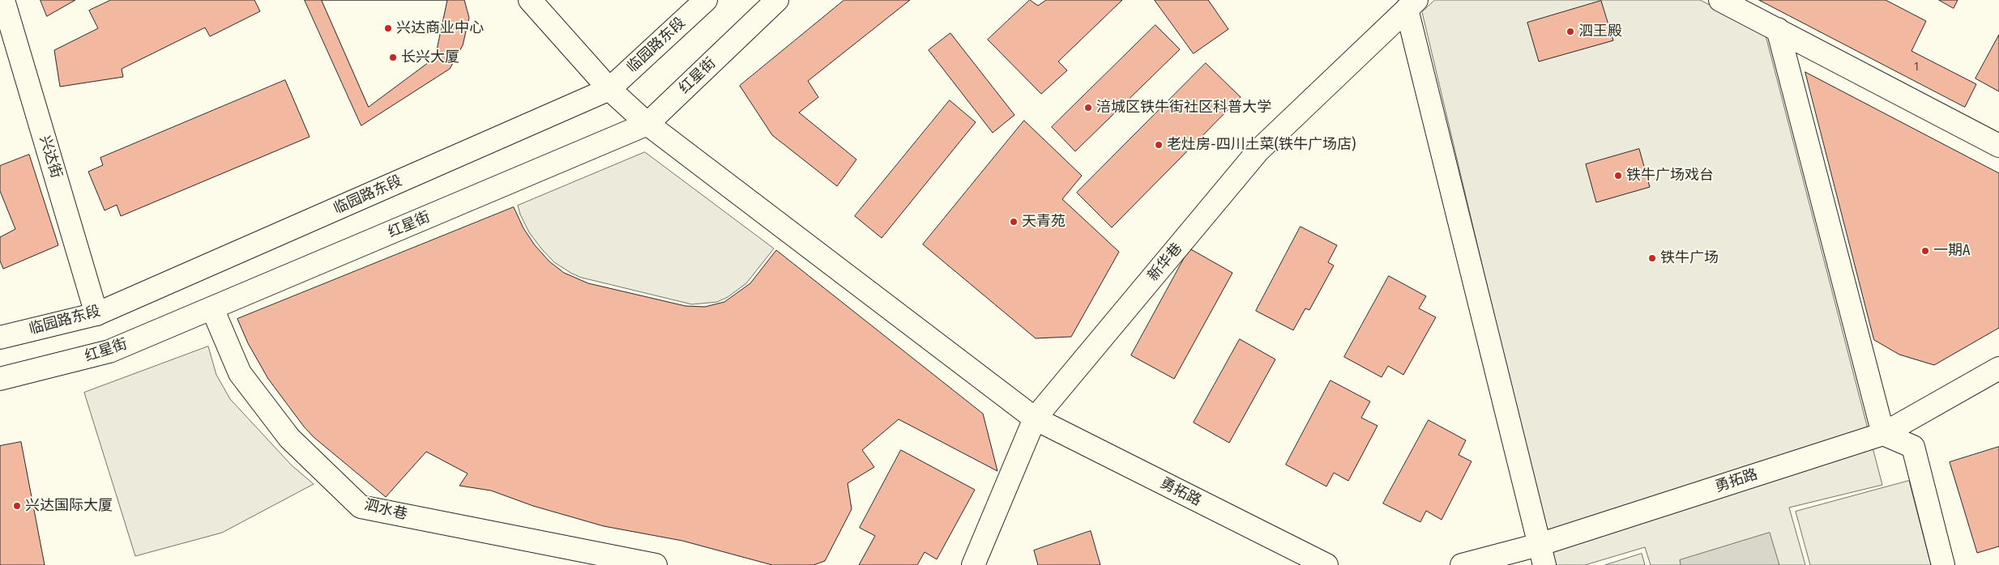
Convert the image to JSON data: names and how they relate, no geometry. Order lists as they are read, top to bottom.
{
  "streets": {
    "street": [
      "临园路东段",
      "红星街",
      "兴达街",
      "新华巷",
      "勇拓路",
      "泗水巷"
    ]
  },
  "crossings": [
    ["临园路东段", "兴达街"],
    ["临园路东段", "勇拓路"],
    ["红星街", "勇拓路"],
    ["红星街", "泗水巷"],
    ["新华巷", "勇拓路"]
  ],
  "places": [
    "兴达商业中心",
    "泗王殿",
    "长兴大厦",
    "涪城区铁牛街社区科普大学",
    "老灶房-四川土菜(铁牛广场店)",
    "铁牛广场戏台",
    "天青苑",
    "一期A",
    "铁牛广场",
    "兴达国际大厦"
  ],
  "house_numbers": ["1"]
}
